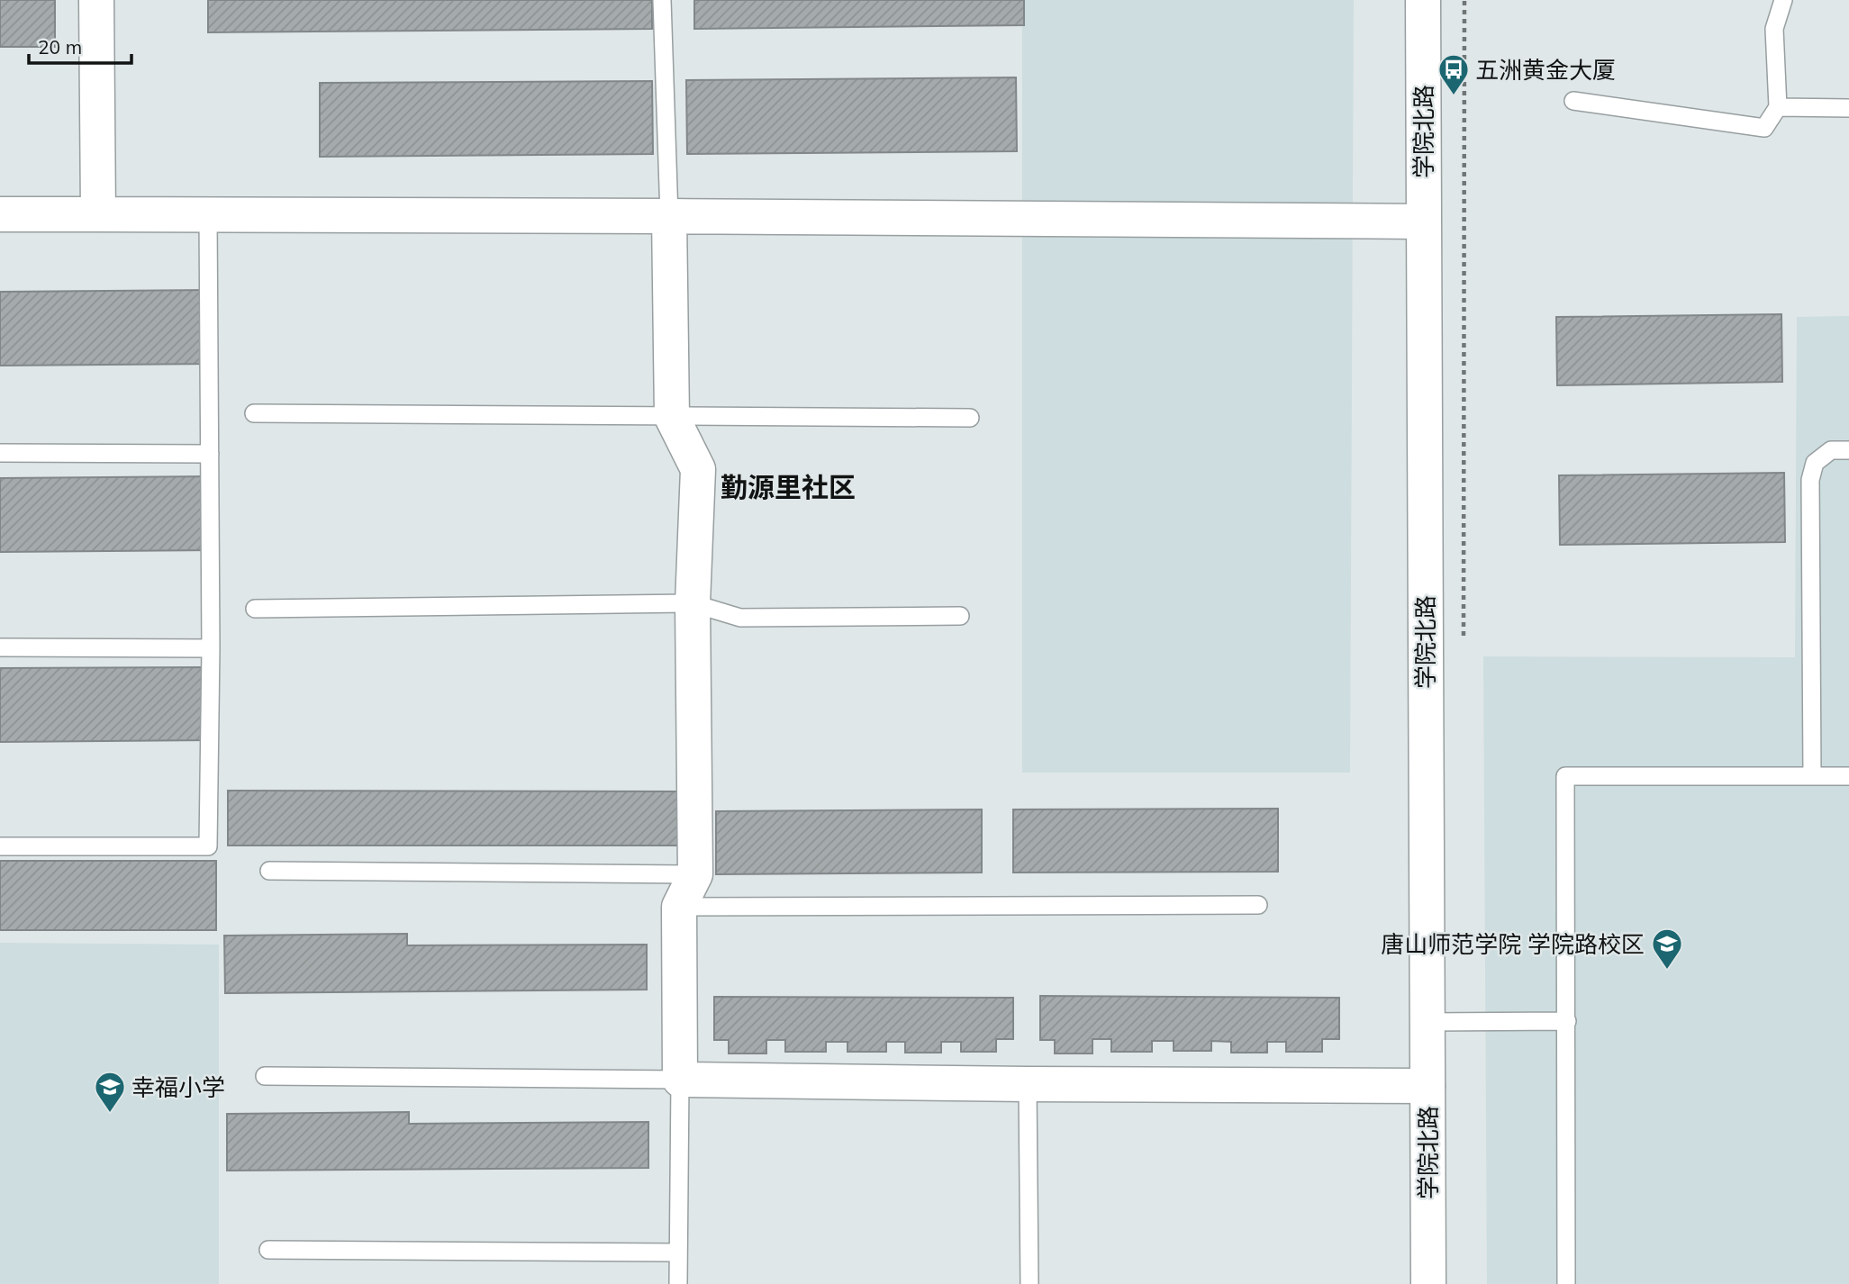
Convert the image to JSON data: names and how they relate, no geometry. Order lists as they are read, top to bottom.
{
  "streets": {
    "street": ["学院北路"]
  },
  "districts": ["勤源里社区"],
  "places": {
    "bus stop": ["五洲黄金大厦"],
    "school or university": ["唐山师范学院 学院路校区", "幸福小学"]
  },
  "scale_bar": "20 m"
}
